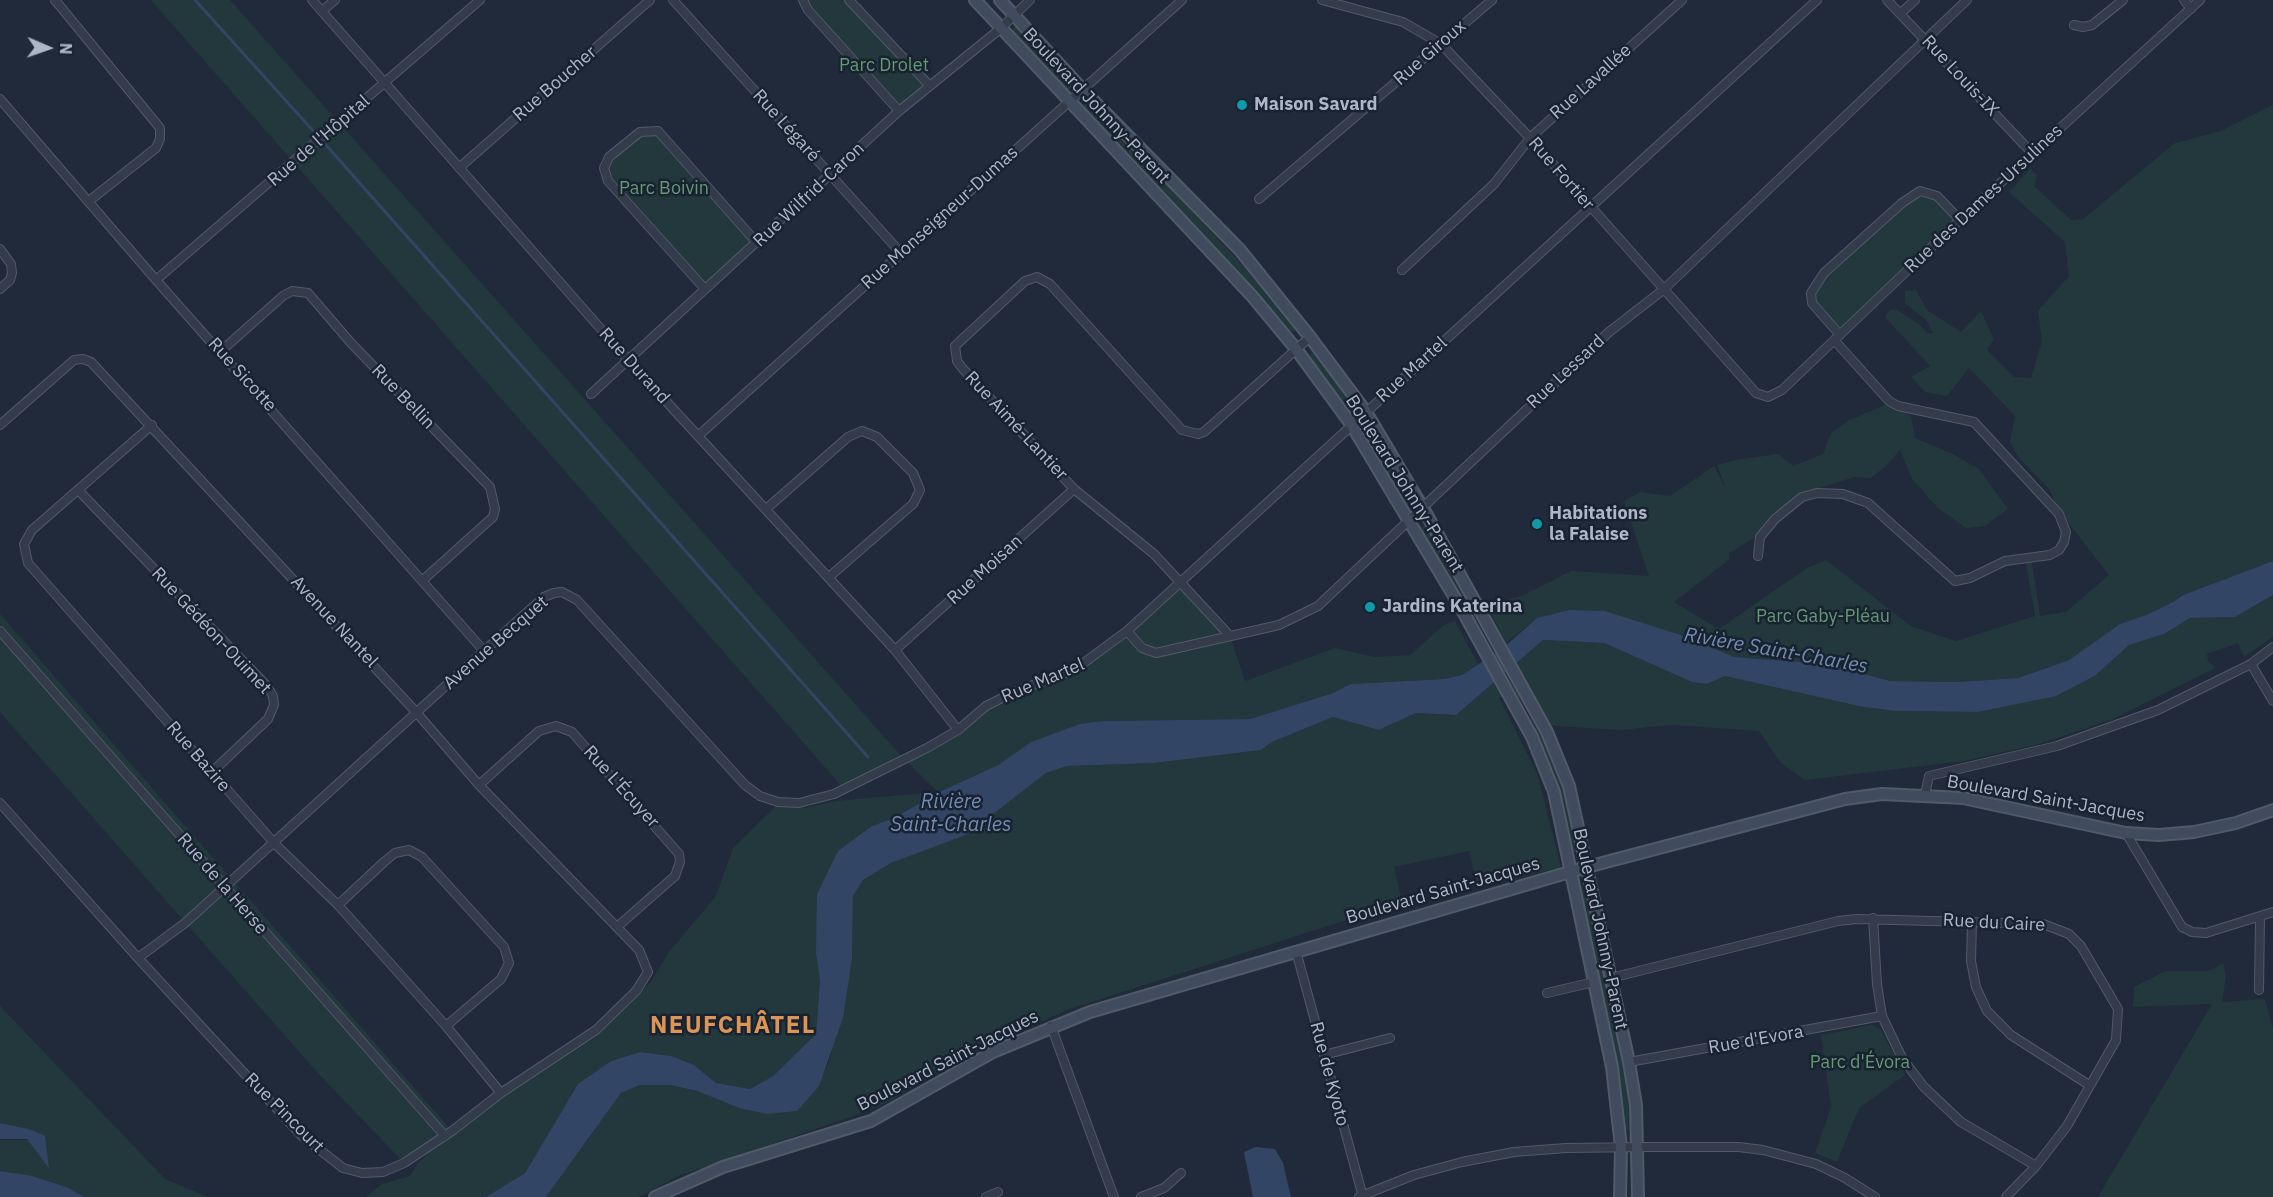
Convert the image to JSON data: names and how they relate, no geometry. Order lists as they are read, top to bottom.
{
  "streets": {
    "street": [
      "Rue Giroux",
      "Rue Louis-IX",
      "Rue Lavallée",
      "Rue Boucher",
      "Boulevard Johnny-Parent",
      "Rue Légaré",
      "Rue de l'Hôpital",
      "Rue Fortier",
      "Rue Wilfrid-Caron",
      "Rue des Dames-Ursulines",
      "Rue Monseigneur-Dumas",
      "Rue Durand",
      "Rue Martel",
      "Rue Lessard",
      "Rue Sicotte",
      "Rue Bellin",
      "Rue Aimé-Lantier",
      "Rue Moisan",
      "Avenue Nantel",
      "Rue Gédéon-Ouimet",
      "Avenue Becquet",
      "Rue Bazire",
      "Rue L'Écuyer",
      "Boulevard Saint-Jacques",
      "Rue de la Herse",
      "Rue du Caire",
      "Rue d'Evora",
      "Rue de Kyoto",
      "Rue Pincourt"
    ]
  },
  "crossings": [
    ["Rue Giroux", "Rue Fortier"],
    ["Rue Louis-IX", "Rue des Dames-Ursulines"],
    ["Rue Louis-IX", "Rue Lessard"],
    ["Rue Lavallée", "Rue Fortier"],
    ["Rue Boucher", "Rue Durand"],
    ["Boulevard Johnny-Parent", "Rue Wilfrid-Caron"],
    ["Boulevard Johnny-Parent", "Rue Monseigneur-Dumas"],
    ["Boulevard Johnny-Parent", "Rue Martel"],
    ["Boulevard Johnny-Parent", "Rue Lessard"],
    ["Boulevard Johnny-Parent", "Rue Aimé-Lantier"],
    ["Boulevard Johnny-Parent", "Boulevard Saint-Jacques"],
    ["Boulevard Johnny-Parent", "Rue du Caire"],
    ["Boulevard Johnny-Parent", "Rue d'Evora"],
    ["Rue Légaré", "Rue Wilfrid-Caron"],
    ["Rue Légaré", "Rue Monseigneur-Dumas"],
    ["Rue de l'Hôpital", "Rue Durand"],
    ["Rue de l'Hôpital", "Rue Sicotte"],
    ["Rue Fortier", "Rue des Dames-Ursulines"],
    ["Rue Fortier", "Rue Martel"],
    ["Rue Fortier", "Rue Lessard"],
    ["Rue Wilfrid-Caron", "Rue Durand"],
    ["Rue Monseigneur-Dumas", "Rue Durand"],
    ["Rue Durand", "Rue Martel"],
    ["Rue Durand", "Rue Moisan"],
    ["Rue Durand", "Avenue Becquet"],
    ["Rue Martel", "Rue Lessard"],
    ["Rue Martel", "Rue Aimé-Lantier"],
    ["Rue Martel", "Avenue Becquet"],
    ["Rue Lessard", "Rue Aimé-Lantier"],
    ["Rue Sicotte", "Rue Bellin"],
    ["Rue Sicotte", "Avenue Becquet"],
    ["Rue Aimé-Lantier", "Rue Moisan"],
    ["Avenue Nantel", "Avenue Becquet"],
    ["Avenue Nantel", "Rue Bazire"],
    ["Avenue Nantel", "Rue L'Écuyer"],
    ["Avenue Nantel", "Rue Pincourt"],
    ["Rue Gédéon-Ouimet", "Rue Bazire"],
    ["Avenue Becquet", "Rue Bazire"],
    ["Avenue Becquet", "Rue de la Herse"],
    ["Avenue Becquet", "Rue Pincourt"],
    ["Rue Bazire", "Rue Pincourt"],
    ["Boulevard Saint-Jacques", "Rue de Kyoto"],
    ["Rue de la Herse", "Rue Pincourt"]
  ],
  "districts": ["NEUFCHÂTEL"],
  "water": ["Rivière Saint-Charles"],
  "parks": [
    "Parc Drolet",
    "Parc Boivin",
    "Parc Gaby-Pléau",
    "Parc d'Évora"
  ],
  "places": ["Maison Savard", "Habitations la Falaise", "Jardins Katerina"],
  "north": "right"
}
